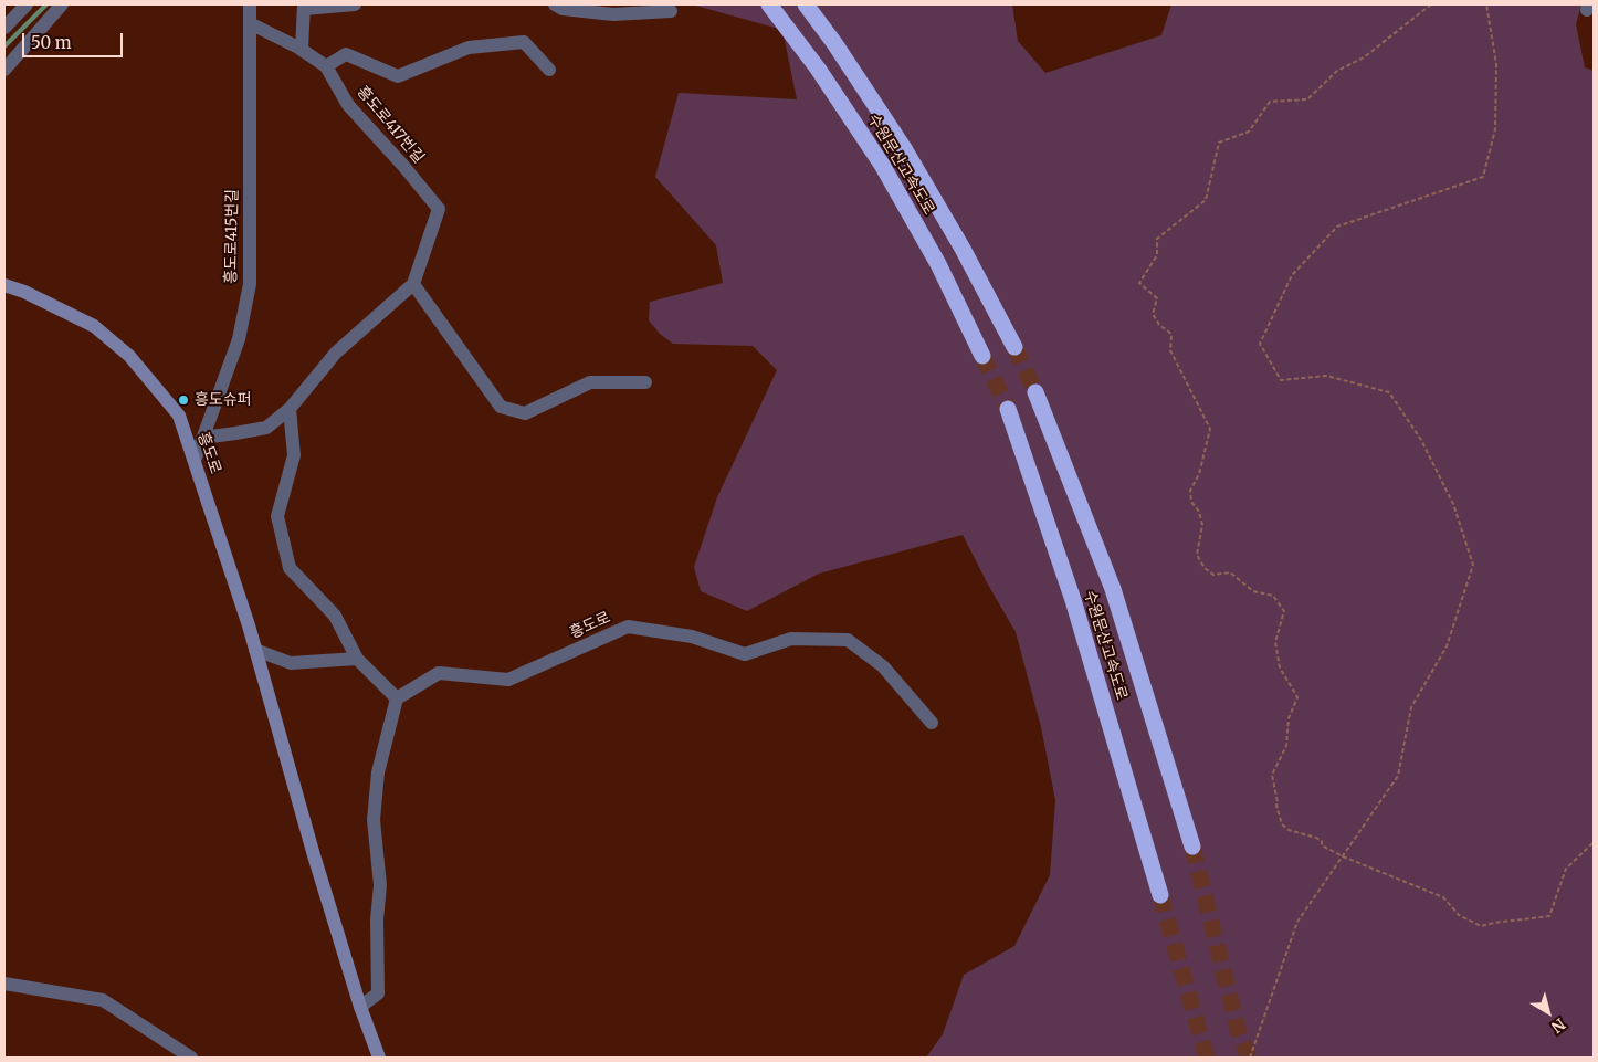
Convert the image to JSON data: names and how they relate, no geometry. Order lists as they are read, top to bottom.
{
  "streets": {
    "highway": ["수원문산고속도로"],
    "street": ["흥도로417번길", "흥도로415번길", "흥도로"]
  },
  "crossings": [
    ["흥도로417번길", "흥도로415번길"],
    ["흥도로415번길", "흥도로"]
  ],
  "places": ["흥도슈퍼"],
  "scale_bar": "50 m",
  "north": "bottom right"
}
